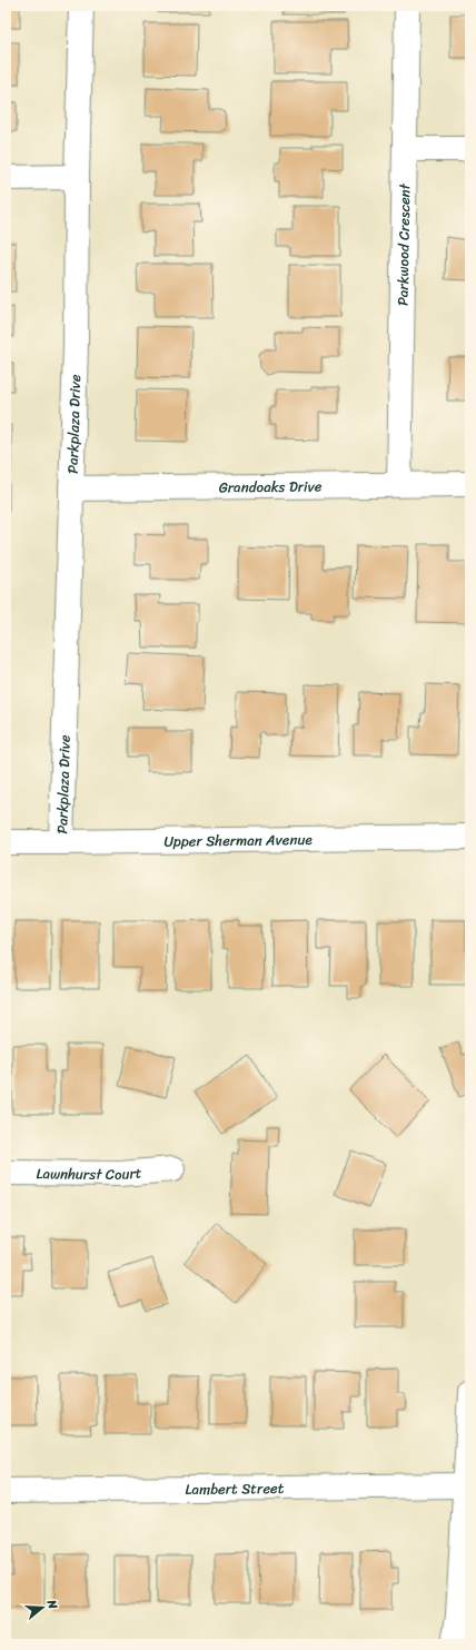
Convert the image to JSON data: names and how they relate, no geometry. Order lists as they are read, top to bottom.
{
  "streets": {
    "street": [
      "Parkwood Crescent",
      "Parkplaza Drive",
      "Grandoaks Drive",
      "Upper Sherman Avenue",
      "Lawnhurst Court",
      "Lambert Street"
    ]
  },
  "crossings": [
    ["Parkwood Crescent", "Grandoaks Drive"],
    ["Parkplaza Drive", "Grandoaks Drive"],
    ["Parkplaza Drive", "Upper Sherman Avenue"]
  ],
  "north": "right"
}
